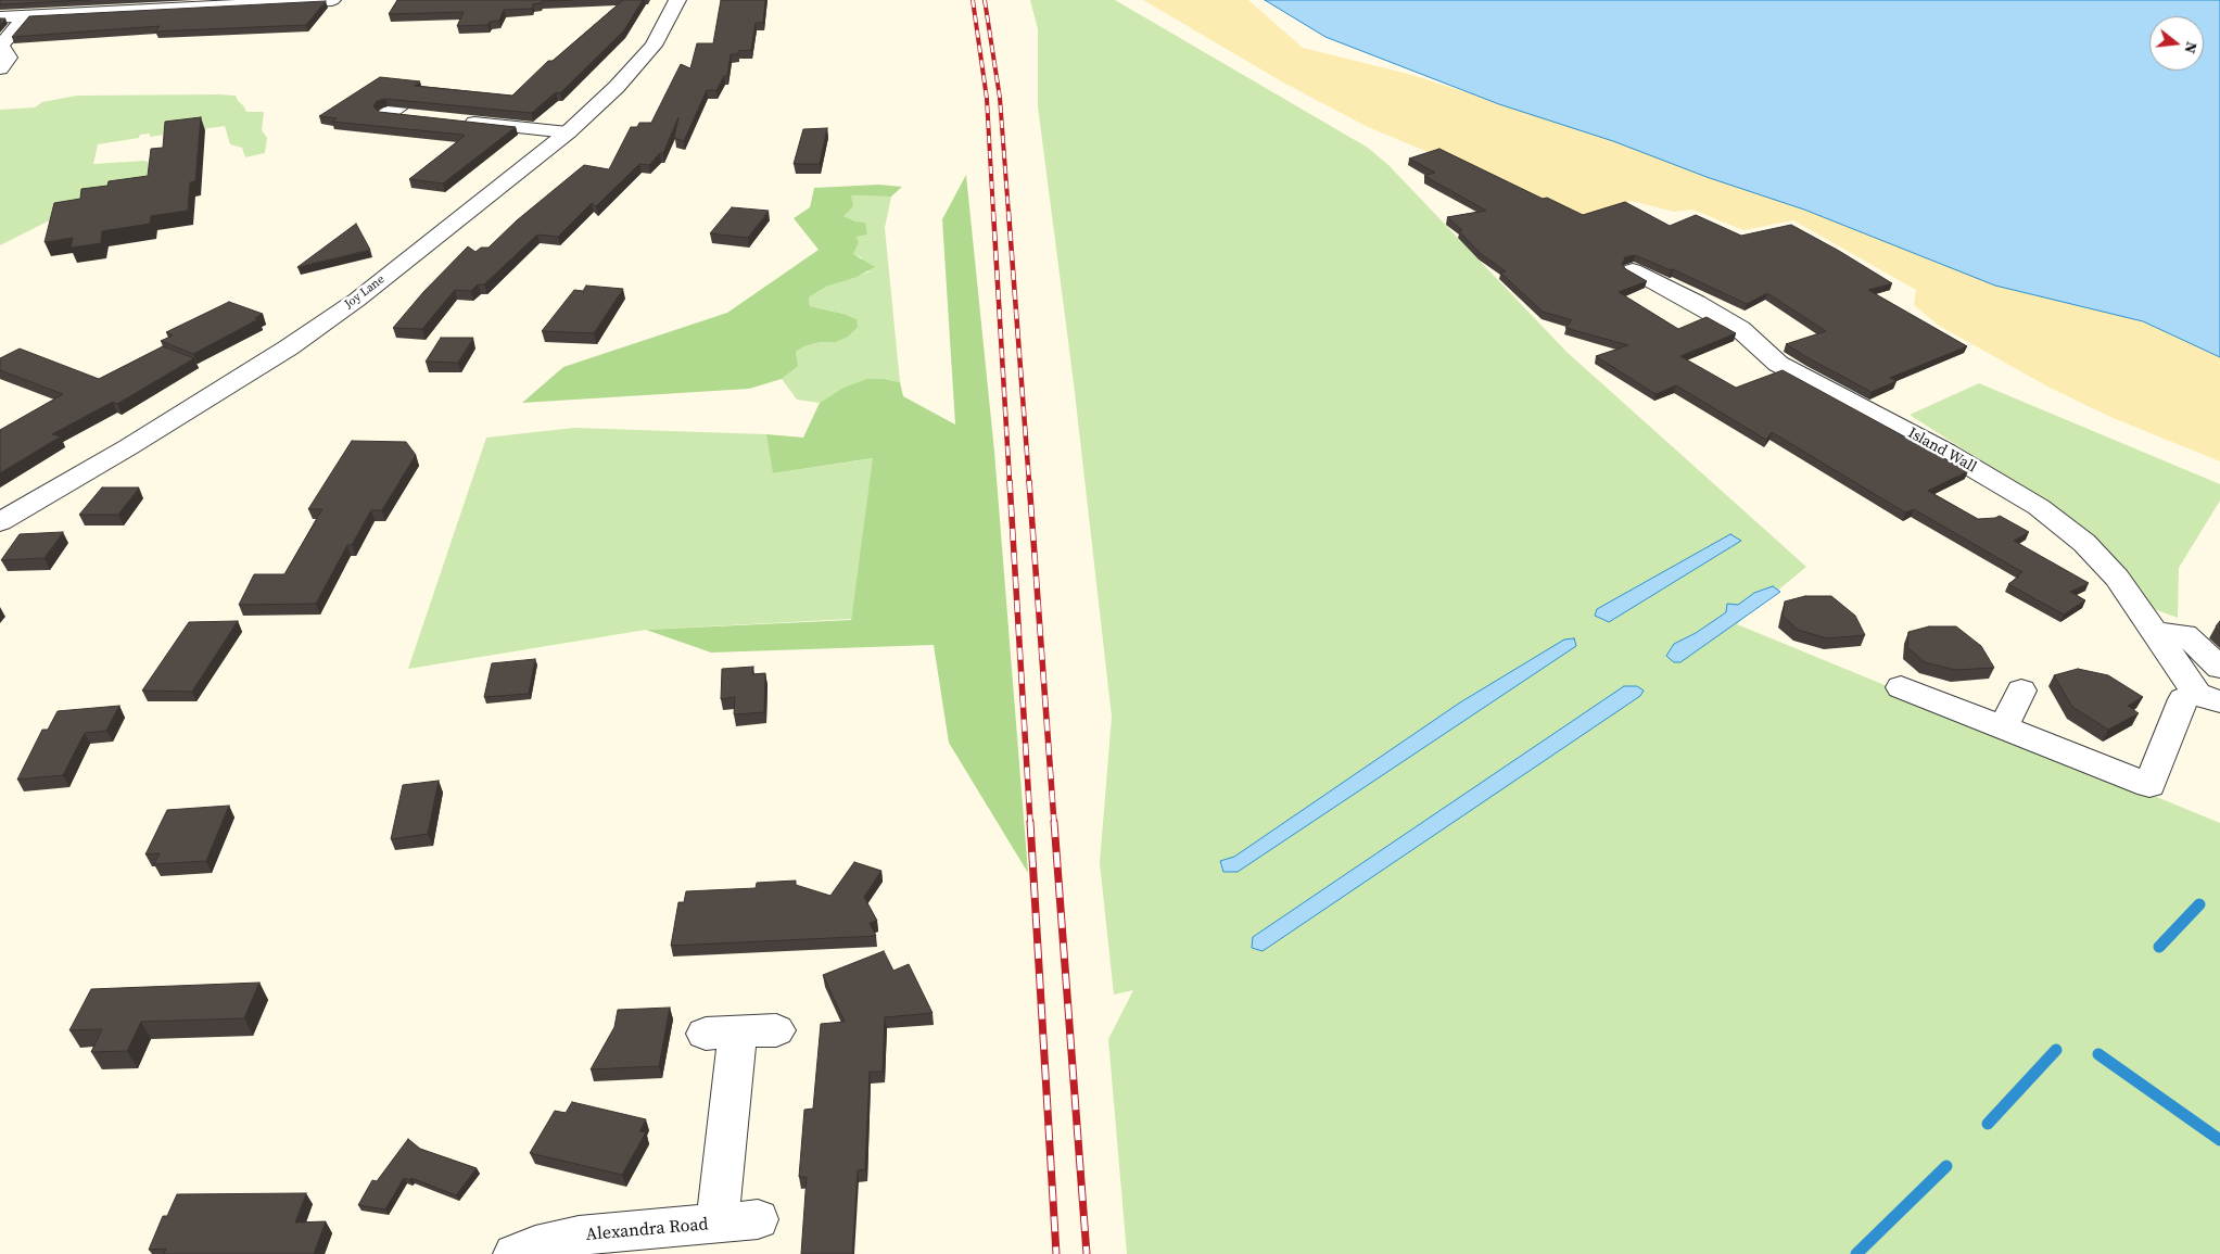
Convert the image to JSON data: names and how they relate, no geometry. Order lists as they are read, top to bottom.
{
  "streets": {
    "street": ["Joy Lane", "Island Wall", "Alexandra Road"]
  },
  "north": "right"
}
